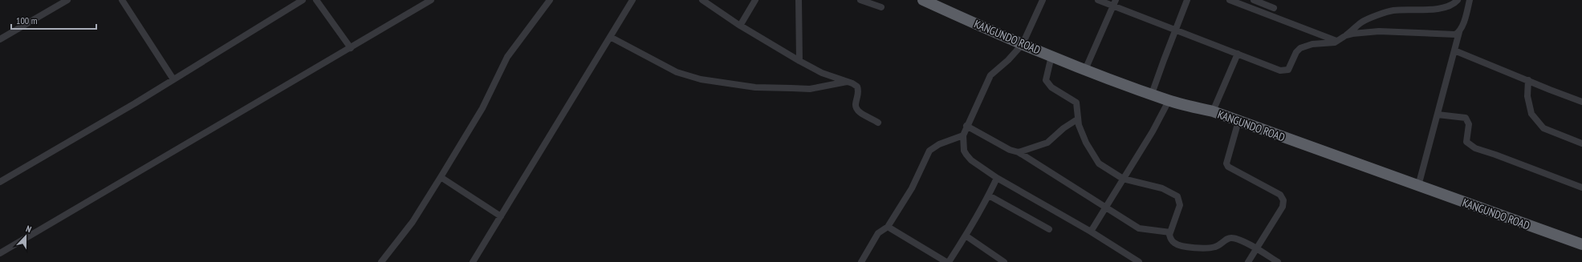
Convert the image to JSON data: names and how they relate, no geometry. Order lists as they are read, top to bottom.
{
  "streets": {
    "highway": ["KANGUNDO ROAD"]
  },
  "scale_bar": "100 m",
  "north": "top"
}
